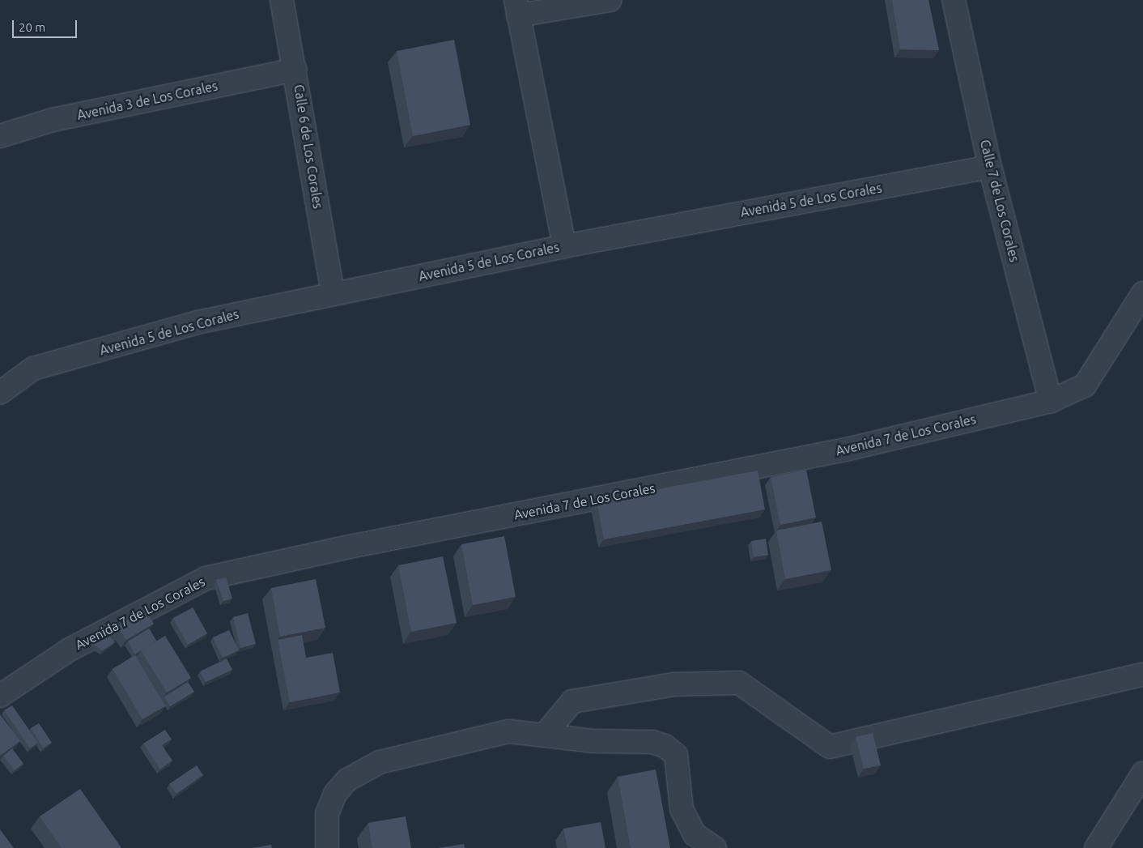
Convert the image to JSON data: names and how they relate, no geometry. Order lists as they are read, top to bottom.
{
  "streets": {
    "street": [
      "Avenida 3 de Los Corales",
      "Calle 6 de Los Corales",
      "Avenida 5 de Los Corales",
      "Calle 7 de Los Corales",
      "Avenida 7 de Los Corales"
    ]
  },
  "crossings": [
    ["Avenida 3 de Los Corales", "Calle 6 de Los Corales"],
    ["Calle 6 de Los Corales", "Avenida 5 de Los Corales"],
    ["Avenida 5 de Los Corales", "Calle 7 de Los Corales"],
    ["Calle 7 de Los Corales", "Avenida 7 de Los Corales"]
  ],
  "scale_bar": "20 m"
}
